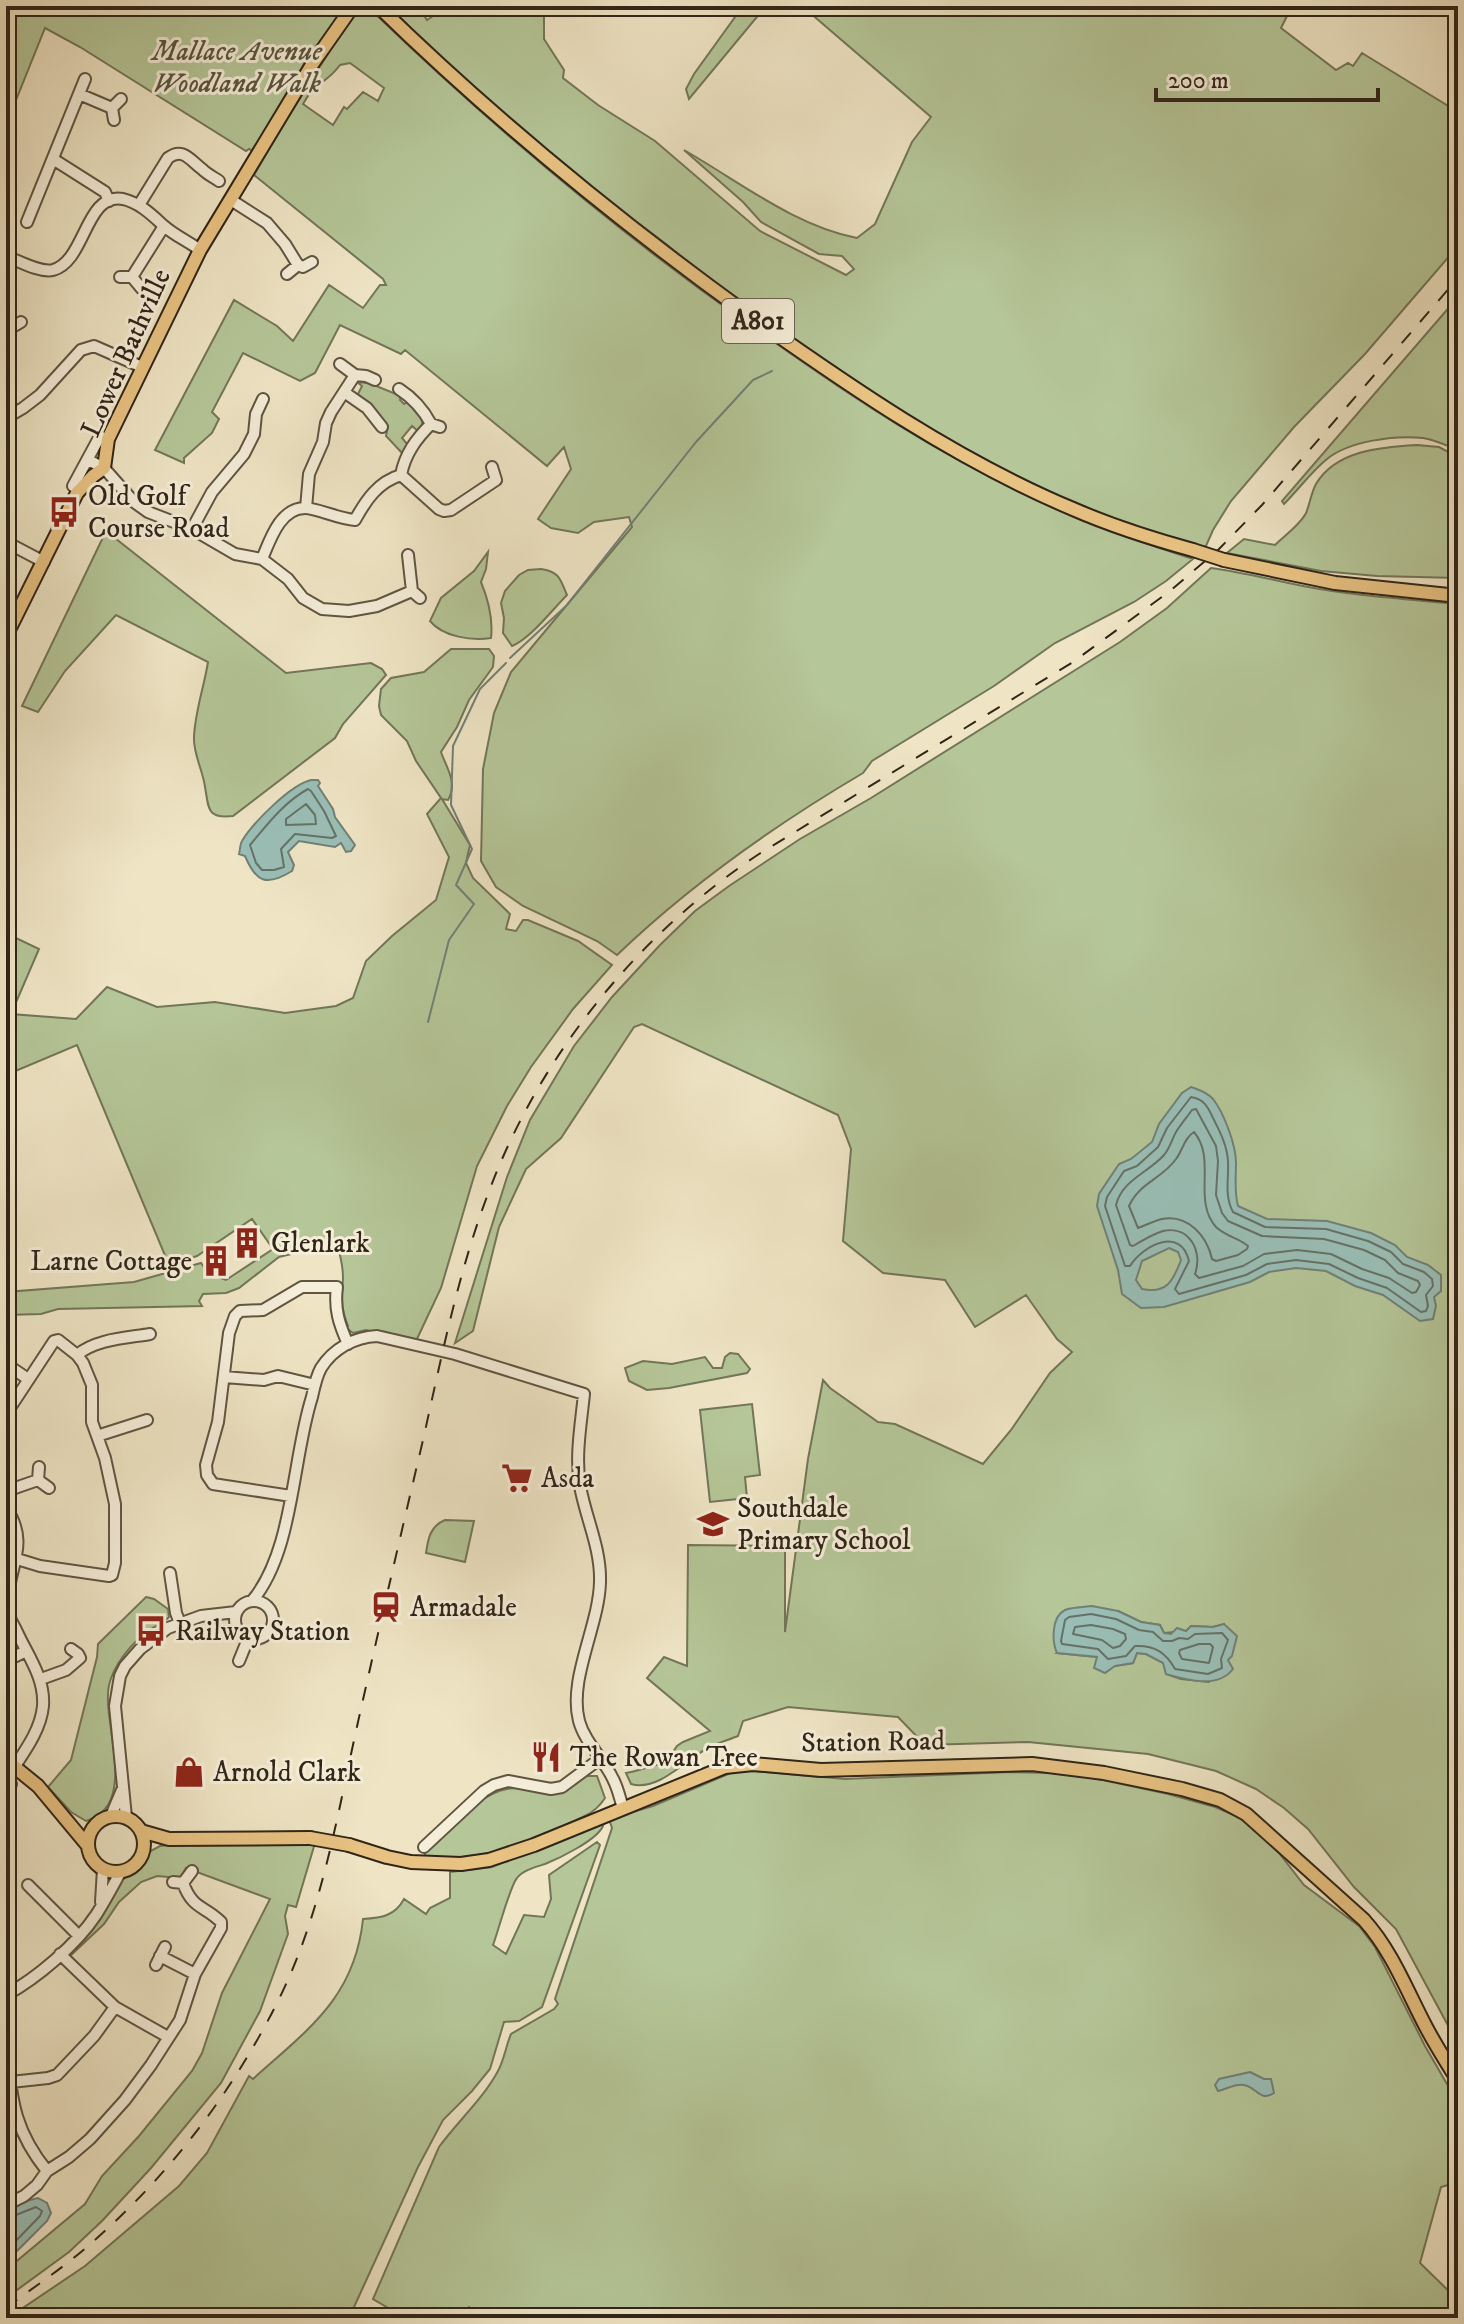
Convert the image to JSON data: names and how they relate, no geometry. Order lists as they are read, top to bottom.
{
  "streets": {
    "main road": ["A801", "Lower Bathville", "Station Road"]
  },
  "parks": ["Mallace Avenue Woodland Walk"],
  "places": {
    "bus stop": ["Old Golf Course Road", "Railway Station"],
    "building": ["Glenlark", "Larne Cottage"],
    "supermarket": ["Asda"],
    "school or university": ["Southdale Primary School"],
    "station": ["Armadale"],
    "restaurant": ["The Rowan Tree"],
    "shop": ["Arnold Clark"]
  },
  "scale_bar": "200 m"
}
